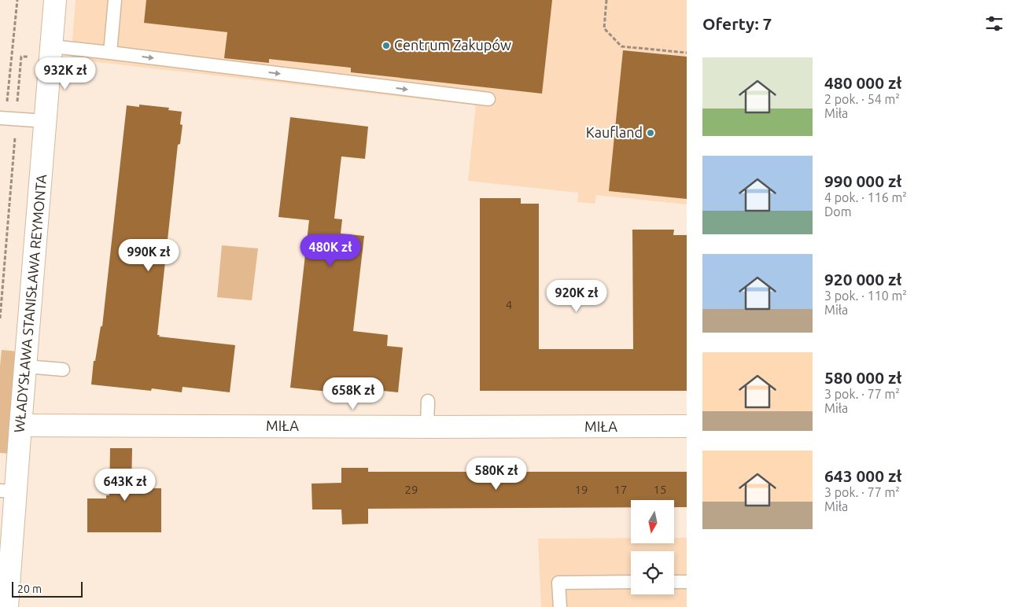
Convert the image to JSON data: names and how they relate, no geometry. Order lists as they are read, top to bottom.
{
  "streets": {
    "street": ["WŁADYSŁAWA STANISŁAWA REYMONTA", "MIŁA"]
  },
  "crossings": [
    ["WŁADYSŁAWA STANISŁAWA REYMONTA", "MIŁA"]
  ],
  "places": ["Centrum Zakupów", "Kaufland"],
  "house_numbers": [
    "4",
    "29",
    "19",
    "17",
    "15"
  ],
  "scale_bar": "20 m",
  "north": "bottom",
  "page": {
    "heading": "Oferty: 7",
    "list": [
      {
        "name": "480 000 zł",
        "note": "2 pok. · 54 m² · Miła"
      },
      {
        "name": "990 000 zł",
        "note": "4 pok. · 116 m² · Dom"
      },
      {
        "name": "920 000 zł",
        "note": "3 pok. · 110 m² · Miła"
      },
      {
        "name": "580 000 zł",
        "note": "3 pok. · 77 m² · Miła"
      },
      {
        "name": "643 000 zł",
        "note": "3 pok. · 77 m² · Miła"
      }
    ],
    "price": [
      "932K zł",
      "480K zł",
      "990K zł",
      "920K zł",
      "658K zł",
      "580K zł",
      "643K zł"
    ],
    "scale": "20 m"
  }
}
